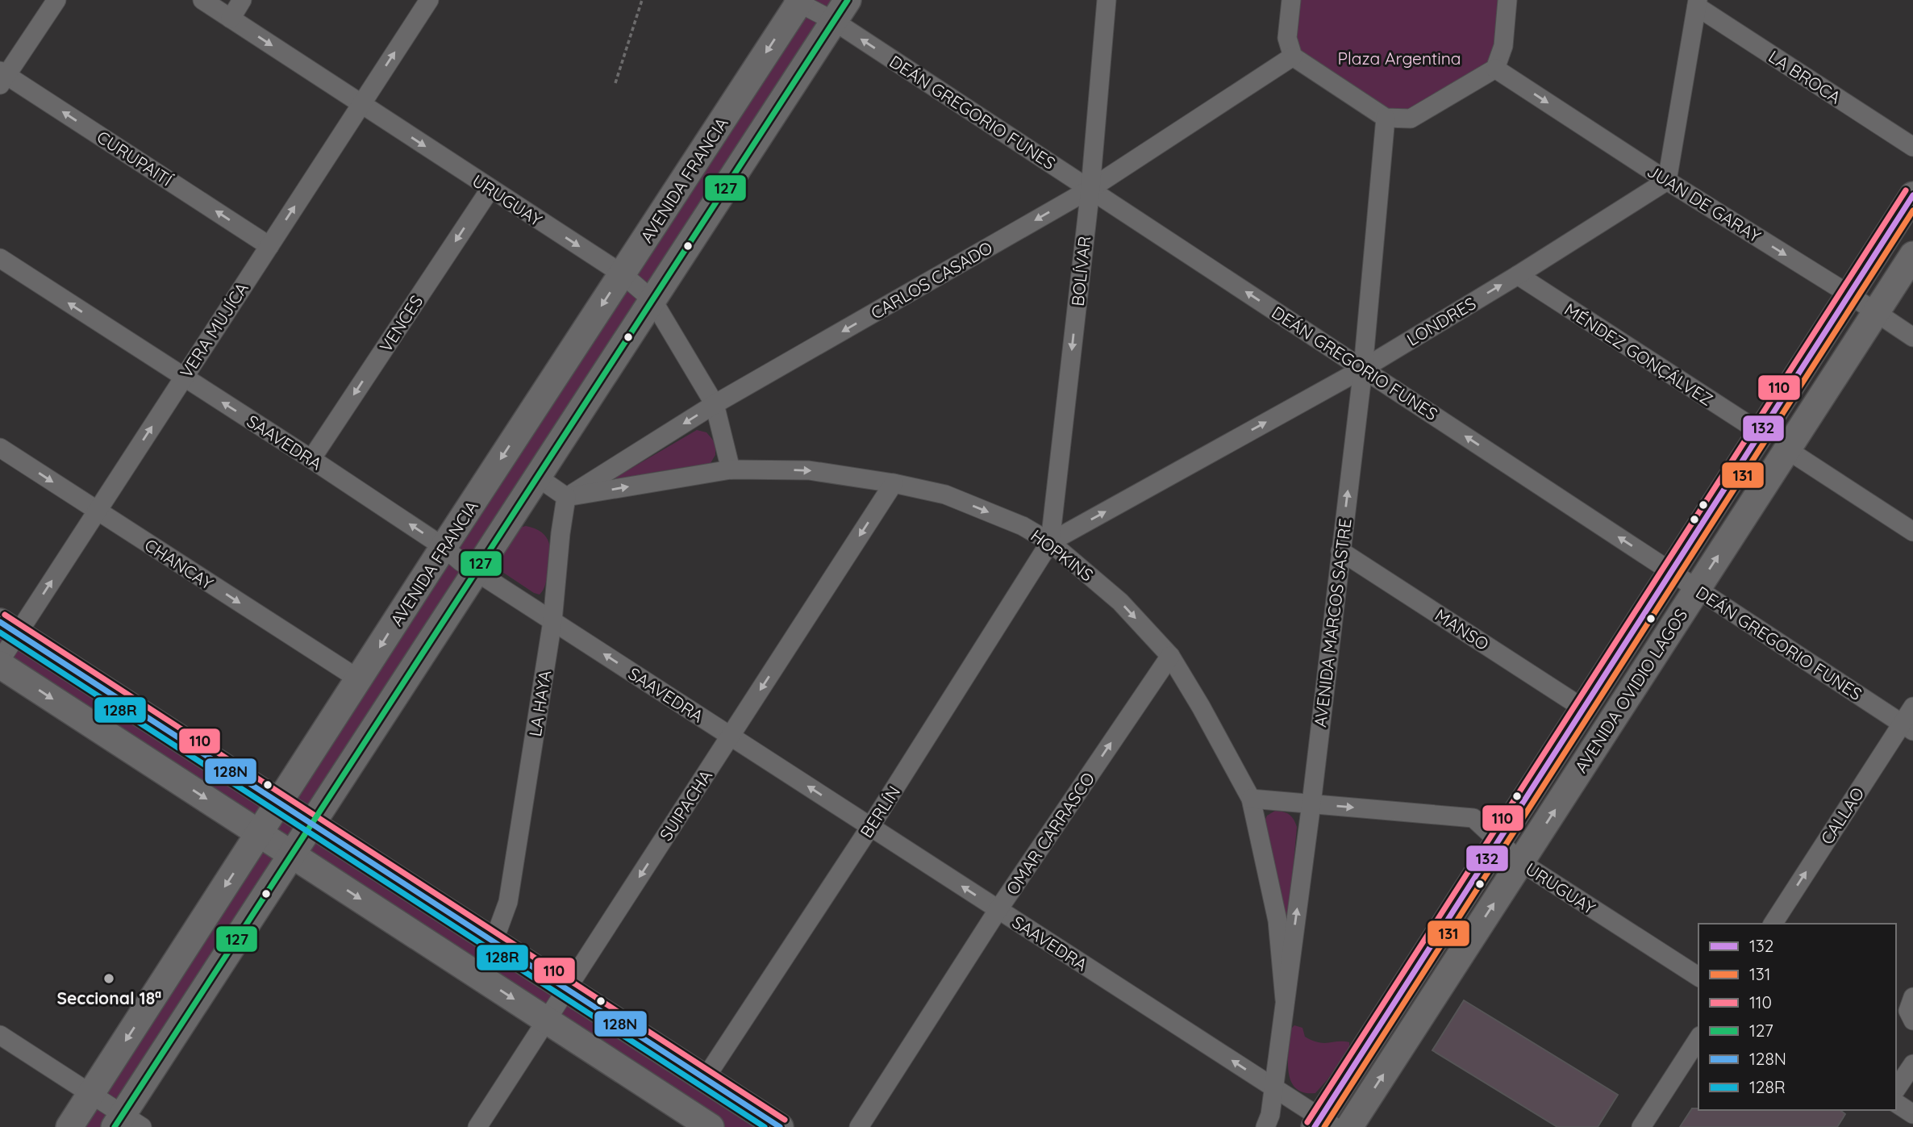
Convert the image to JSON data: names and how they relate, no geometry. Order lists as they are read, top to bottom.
{
  "streets": {
    "main road": ["AVENIDA FRANCIA", "AVENIDA OVIDIO LAGOS"],
    "street": [
      "LA BROCA",
      "DEÁN GREGORIO FUNES",
      "CURUPAITÍ",
      "URUGUAY",
      "JUAN DE GARAY",
      "BOLÍVAR",
      "CARLOS CASADO",
      "LONDRES",
      "VENCES",
      "VERA MUJÍCA",
      "MÉNDEZ GONÇÁLVEZ",
      "SAAVEDRA",
      "HOPKINS",
      "CHANCAY",
      "AVENIDA MARCOS SASTRE",
      "MANSO",
      "LA HAYA",
      "SUIPACHA",
      "BERLÍN",
      "CALLAO",
      "OMAR CARRASCO"
    ]
  },
  "crossings": [
    ["DEÁN GREGORIO FUNES", "AVENIDA FRANCIA"],
    ["DEÁN GREGORIO FUNES", "BOLÍVAR"],
    ["DEÁN GREGORIO FUNES", "CARLOS CASADO"],
    ["DEÁN GREGORIO FUNES", "LONDRES"],
    ["DEÁN GREGORIO FUNES", "AVENIDA MARCOS SASTRE"],
    ["DEÁN GREGORIO FUNES", "AVENIDA OVIDIO LAGOS"],
    ["DEÁN GREGORIO FUNES", "CALLAO"],
    ["CURUPAITÍ", "VERA MUJÍCA"],
    ["AVENIDA FRANCIA", "URUGUAY"],
    ["AVENIDA FRANCIA", "SAAVEDRA"],
    ["AVENIDA FRANCIA", "CHANCAY"],
    ["URUGUAY", "CARLOS CASADO"],
    ["URUGUAY", "VENCES"],
    ["URUGUAY", "VERA MUJÍCA"],
    ["URUGUAY", "HOPKINS"],
    ["URUGUAY", "AVENIDA MARCOS SASTRE"],
    ["URUGUAY", "AVENIDA OVIDIO LAGOS"],
    ["JUAN DE GARAY", "LONDRES"],
    ["JUAN DE GARAY", "AVENIDA OVIDIO LAGOS"],
    ["BOLÍVAR", "CARLOS CASADO"],
    ["BOLÍVAR", "LONDRES"],
    ["BOLÍVAR", "HOPKINS"],
    ["BOLÍVAR", "BERLÍN"],
    ["CARLOS CASADO", "HOPKINS"],
    ["CARLOS CASADO", "LA HAYA"],
    ["LONDRES", "MÉNDEZ GONÇÁLVEZ"],
    ["LONDRES", "HOPKINS"],
    ["LONDRES", "AVENIDA MARCOS SASTRE"],
    ["LONDRES", "BERLÍN"],
    ["VENCES", "SAAVEDRA"],
    ["VERA MUJÍCA", "SAAVEDRA"],
    ["VERA MUJÍCA", "CHANCAY"],
    ["MÉNDEZ GONÇÁLVEZ", "AVENIDA OVIDIO LAGOS"],
    ["SAAVEDRA", "AVENIDA MARCOS SASTRE"],
    ["SAAVEDRA", "AVENIDA OVIDIO LAGOS"],
    ["SAAVEDRA", "LA HAYA"],
    ["SAAVEDRA", "SUIPACHA"],
    ["SAAVEDRA", "BERLÍN"],
    ["SAAVEDRA", "OMAR CARRASCO"],
    ["HOPKINS", "AVENIDA MARCOS SASTRE"],
    ["HOPKINS", "LA HAYA"],
    ["HOPKINS", "SUIPACHA"],
    ["HOPKINS", "BERLÍN"],
    ["HOPKINS", "OMAR CARRASCO"],
    ["AVENIDA MARCOS SASTRE", "MANSO"],
    ["MANSO", "AVENIDA OVIDIO LAGOS"]
  ],
  "one_way": [
    "DEÁN GREGORIO FUNES",
    "CURUPAITÍ",
    "URUGUAY",
    "JUAN DE GARAY",
    "BOLÍVAR",
    "CARLOS CASADO",
    "LONDRES",
    "VENCES",
    "VERA MUJÍCA",
    "SAAVEDRA",
    "HOPKINS",
    "CHANCAY",
    "AVENIDA MARCOS SASTRE",
    "SUIPACHA",
    "CALLAO",
    "OMAR CARRASCO"
  ],
  "parks": ["Plaza Argentina"],
  "places": ["Seccional 18ª"],
  "lines": [
    "transit line 127",
    "transit line 110",
    "transit line 132",
    "transit line 131",
    "transit line 128N",
    "transit line 128R"
  ],
  "legend": [
    "132",
    "131",
    "110",
    "127",
    "128N",
    "128R"
  ]
}
